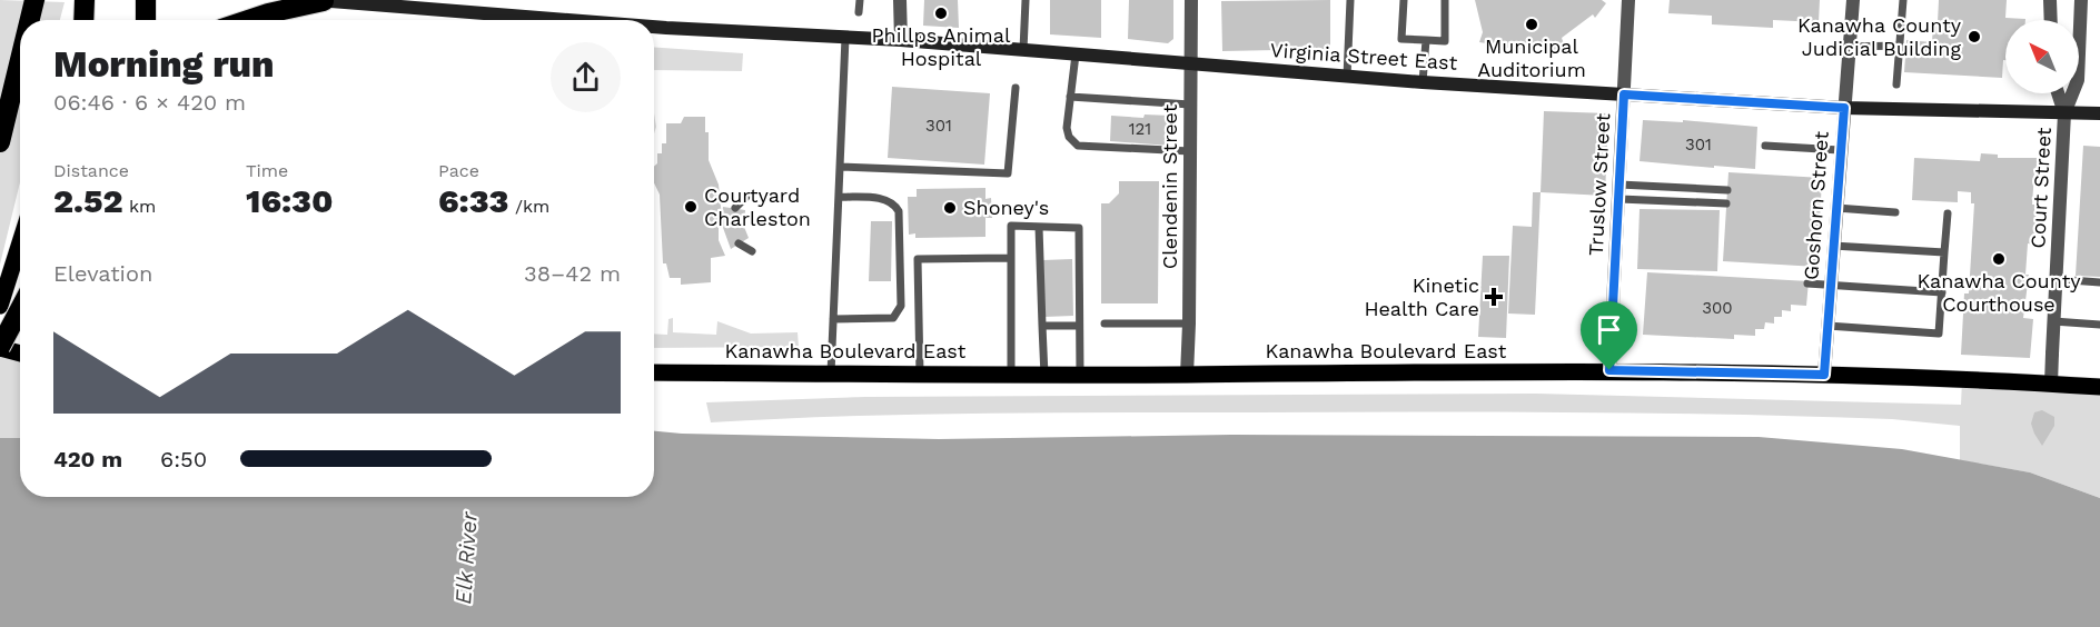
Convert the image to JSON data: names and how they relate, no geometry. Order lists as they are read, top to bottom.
{
  "streets": {
    "main road": ["Virginia Street East", "Kanawha Boulevard East"],
    "street": [
      "Truslow Street",
      "Clendenin Street",
      "Court Street",
      "Goshorn Street"
    ]
  },
  "crossings": [
    ["Virginia Street East", "Truslow Street"],
    ["Virginia Street East", "Clendenin Street"],
    ["Virginia Street East", "Court Street"],
    ["Virginia Street East", "Goshorn Street"],
    ["Truslow Street", "Kanawha Boulevard East"],
    ["Clendenin Street", "Kanawha Boulevard East"],
    ["Court Street", "Kanawha Boulevard East"],
    ["Goshorn Street", "Kanawha Boulevard East"]
  ],
  "water": ["Elk River"],
  "places": {
    "other": [
      "Phillps Animal Hospital",
      "Municipal Auditorium",
      "Kanawha County Judicial Building",
      "Courtyard Charleston",
      "Shoney's",
      "Kanawha County Courthouse"
    ],
    "health": ["Kinetic Health Care"]
  },
  "house_numbers": [
    "301",
    "121",
    "301",
    "300"
  ],
  "north": "top left",
  "page": {
    "heading": ["Morning run", "06:46 · 6 × 420 m"],
    "stats": [
      ["Distance", "2.52 km"],
      ["Time", "16:30"],
      ["Pace", "6:33 /km"]
    ],
    "chart": ["Elevation", "38–42 m"],
    "list": [
      {
        "name": "420 m",
        "note": "6:50"
      }
    ]
  }
}
